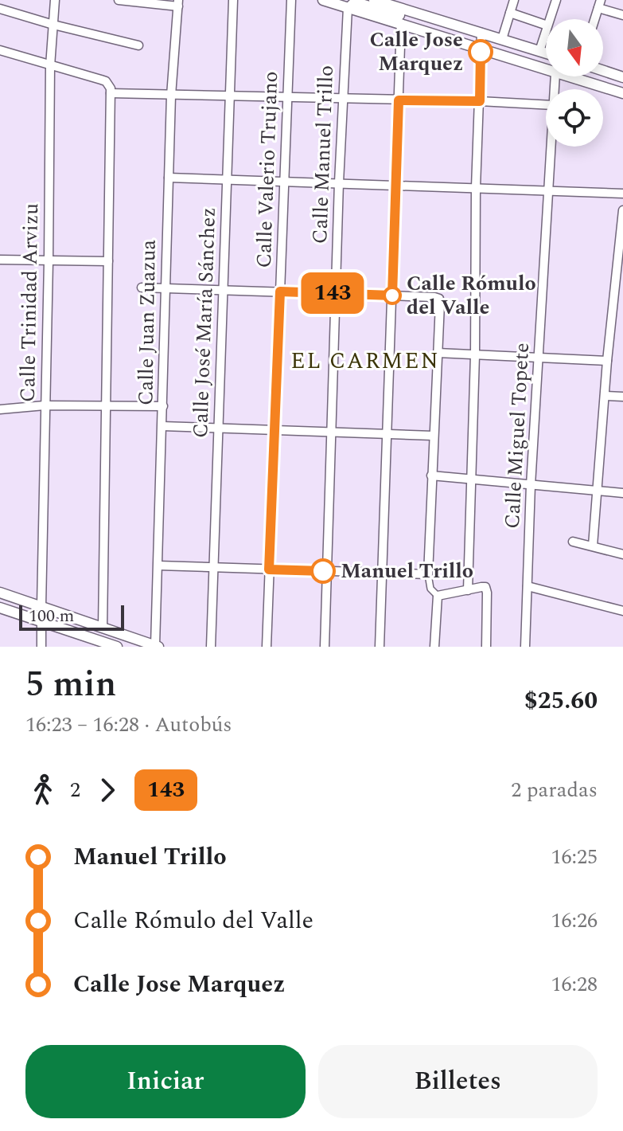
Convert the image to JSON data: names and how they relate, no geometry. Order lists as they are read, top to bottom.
{
  "streets": {
    "street": [
      "Calle Manuel Trillo",
      "Calle Valerio Trujano",
      "Calle Trinidad Arvizu",
      "Calle Juan Zuazua",
      "Calle José María Sánchez",
      "Calle Miguel Topete"
    ]
  },
  "districts": ["EL CARMEN"],
  "places": ["Calle Jose Marquez", "Calle Rómulo del Valle", "Manuel Trillo"],
  "lines": ["bus line 143"],
  "scale_bar": "100 m",
  "north": "bottom",
  "page": {
    "on_map": "143",
    "scale": "100 m",
    "heading": ["5 min", "16:23 – 16:28 · Autobús", "$25.60"],
    "legs": ["2", "143", "2 paradas"],
    "list": [
      {
        "name": "Manuel Trillo",
        "value": "16:25"
      },
      {
        "name": "Calle Rómulo del Valle",
        "value": "16:26"
      },
      {
        "name": "Calle Jose Marquez",
        "value": "16:28"
      }
    ],
    "buttons": ["Iniciar", "Billetes"]
  }
}
